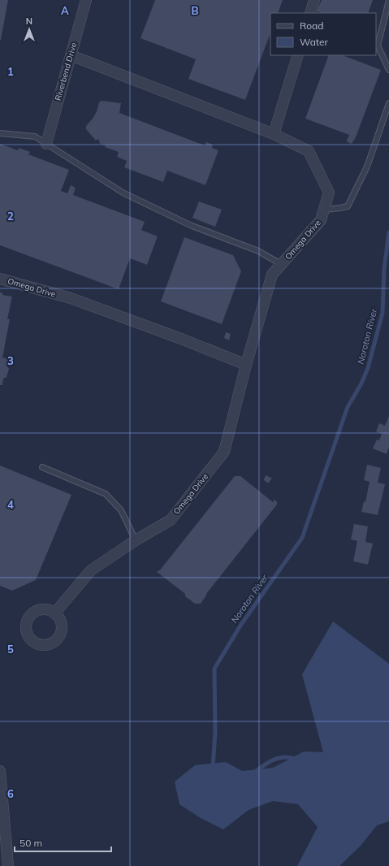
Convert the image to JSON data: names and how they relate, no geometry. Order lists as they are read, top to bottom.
{
  "streets": {
    "street": ["Riverbend Drive", "Omega Drive"]
  },
  "crossings": [
    ["Riverbend Drive", "Omega Drive"]
  ],
  "water": ["Noroton River"],
  "legend": ["Road", "Water"],
  "scale_bar": "50 m",
  "north": "top",
  "grid": {
    "columns": ["A", "B"],
    "rows": [
      "1",
      "2",
      "3",
      "4",
      "5",
      "6"
    ]
  }
}
